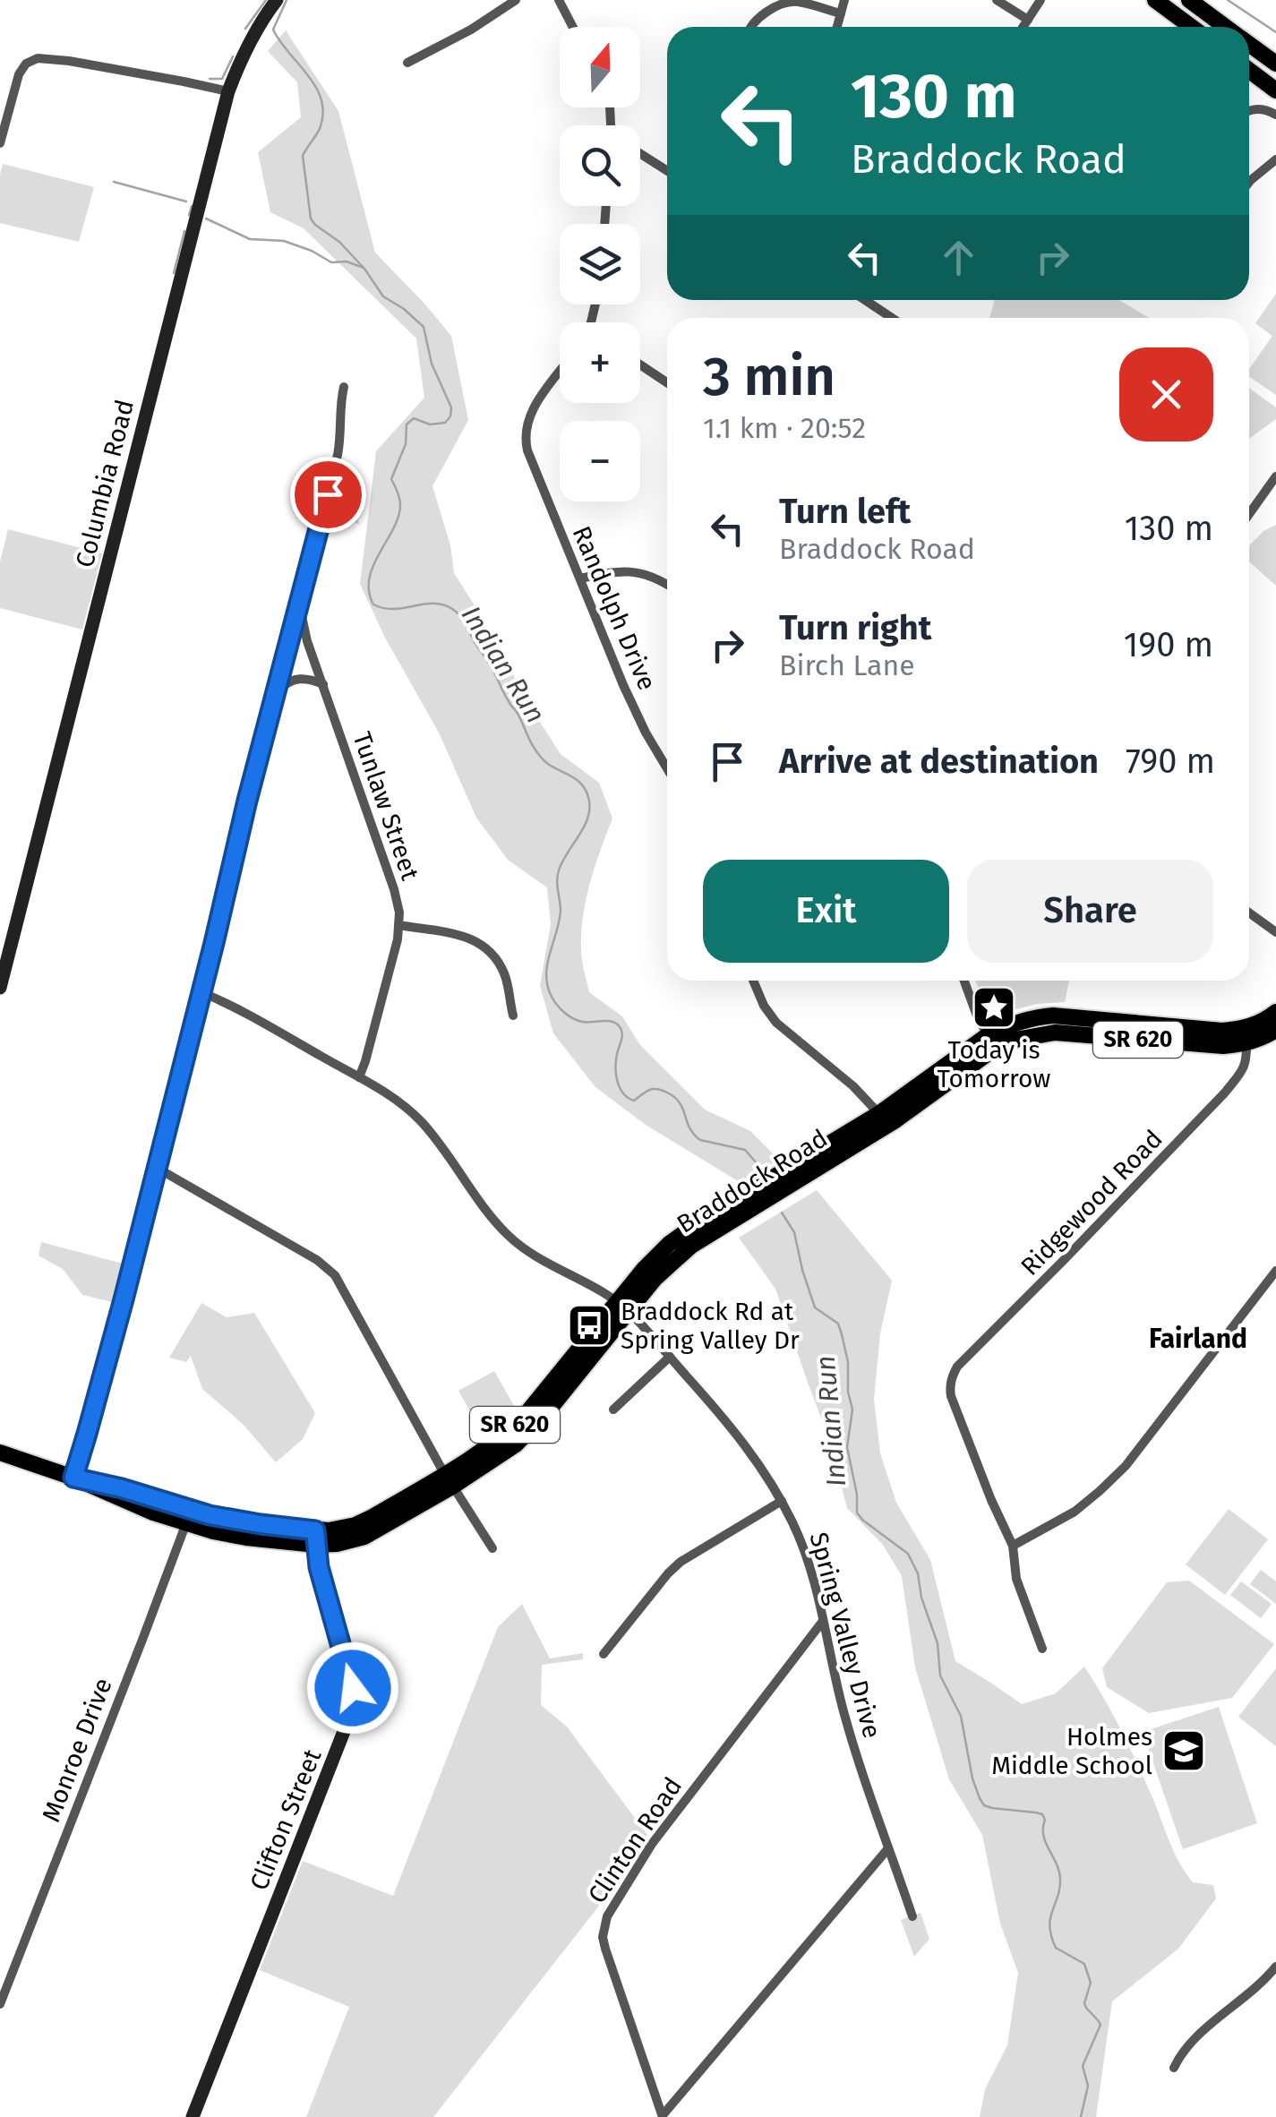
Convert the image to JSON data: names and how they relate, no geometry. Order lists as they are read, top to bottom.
{
  "streets": {
    "main road": ["SR 620", "Braddock Road"],
    "street": [
      "Columbia Road",
      "Randolph Drive",
      "Tunlaw Street",
      "Ridgewood Road",
      "Spring Valley Drive",
      "Monroe Drive",
      "Clifton Street",
      "Clinton Road"
    ]
  },
  "crossings": [
    ["Tunlaw Street", "Spring Valley Drive"],
    ["Braddock Road", "Ridgewood Road"],
    ["Braddock Road", "Spring Valley Drive"],
    ["Braddock Road", "Monroe Drive"],
    ["Braddock Road", "Clifton Street"],
    ["Spring Valley Drive", "Clinton Road"]
  ],
  "districts": ["Fairland"],
  "water": ["Indian Run"],
  "places": {
    "place": ["Today is Tomorrow"],
    "bus stop": ["Braddock Rd at Spring Valley Dr"],
    "school or university": ["Holmes Middle School"]
  },
  "north": "top",
  "page": {
    "map_buttons": ["+", "−"],
    "turn": ["130 m", "Braddock Road"],
    "heading": ["3 min", "1.1 km · 20:52"],
    "list": [
      {
        "name": "Turn left",
        "note": "Braddock Road",
        "value": "130 m"
      },
      {
        "name": "Turn right",
        "note": "Birch Lane",
        "value": "190 m"
      },
      {
        "name": "Arrive at destination",
        "value": "790 m"
      }
    ],
    "buttons": ["Exit", "Share"]
  }
}
